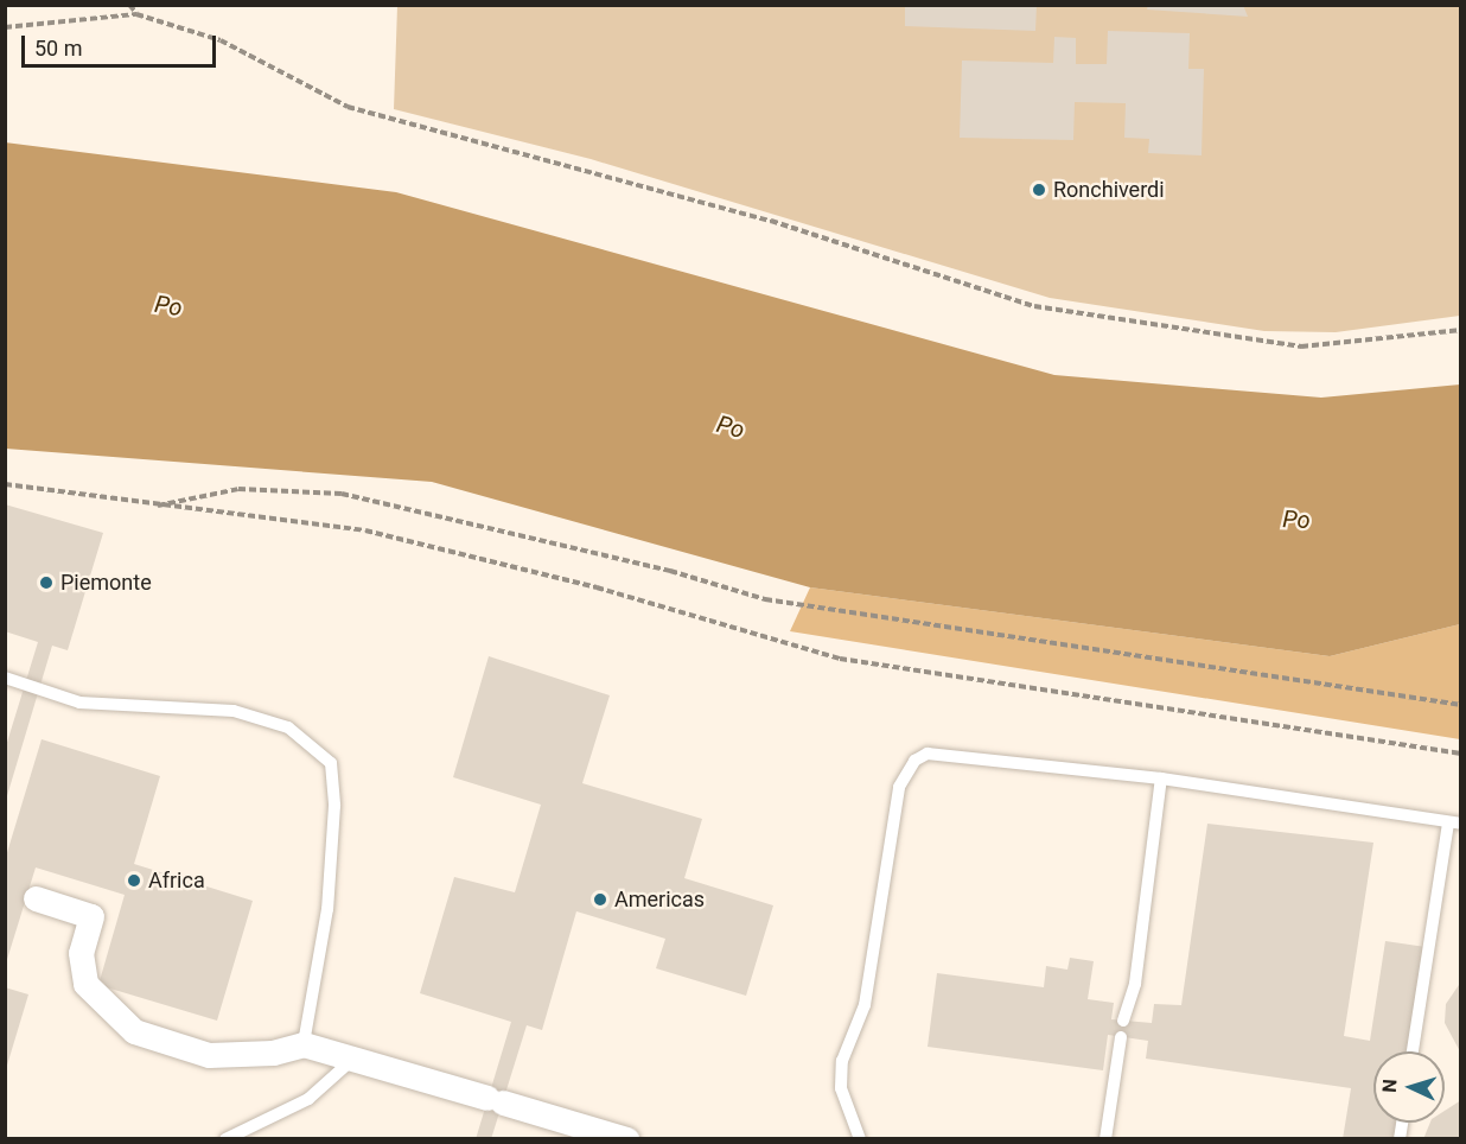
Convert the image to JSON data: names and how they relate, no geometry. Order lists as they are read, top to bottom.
{
  "water": ["Po"],
  "places": [
    "Ronchiverdi",
    "Piemonte",
    "Africa",
    "Americas"
  ],
  "scale_bar": "50 m",
  "north": "left"
}
